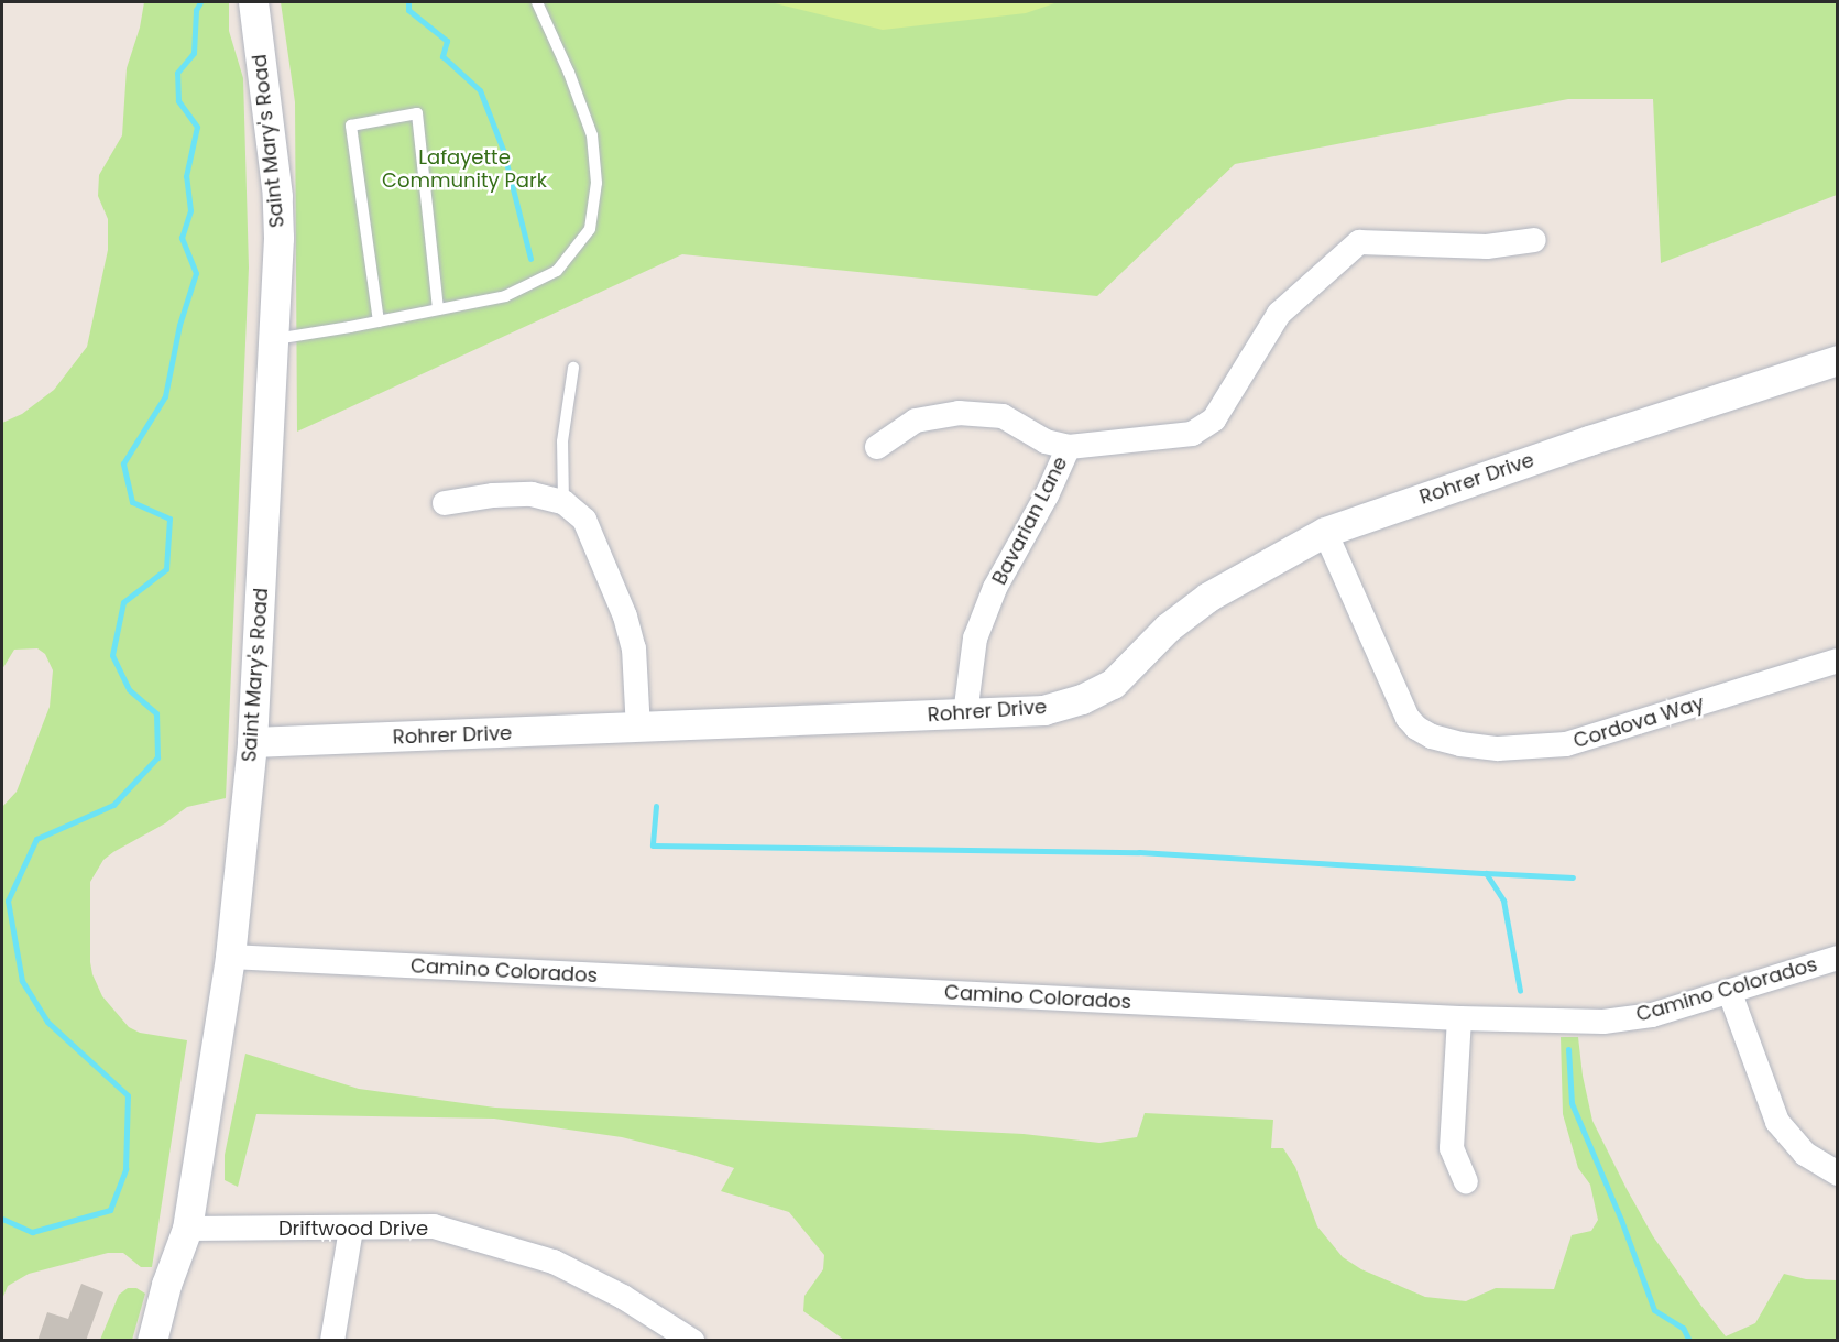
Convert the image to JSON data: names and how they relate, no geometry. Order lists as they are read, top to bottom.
{
  "streets": {
    "street": [
      "Saint Mary's Road",
      "Rohrer Drive",
      "Bavarian Lane",
      "Cordova Way",
      "Camino Colorados",
      "Driftwood Drive"
    ]
  },
  "crossings": [
    ["Saint Mary's Road", "Rohrer Drive"],
    ["Saint Mary's Road", "Camino Colorados"],
    ["Saint Mary's Road", "Driftwood Drive"],
    ["Rohrer Drive", "Bavarian Lane"],
    ["Rohrer Drive", "Cordova Way"]
  ],
  "parks": ["Lafayette Community Park"]
}
